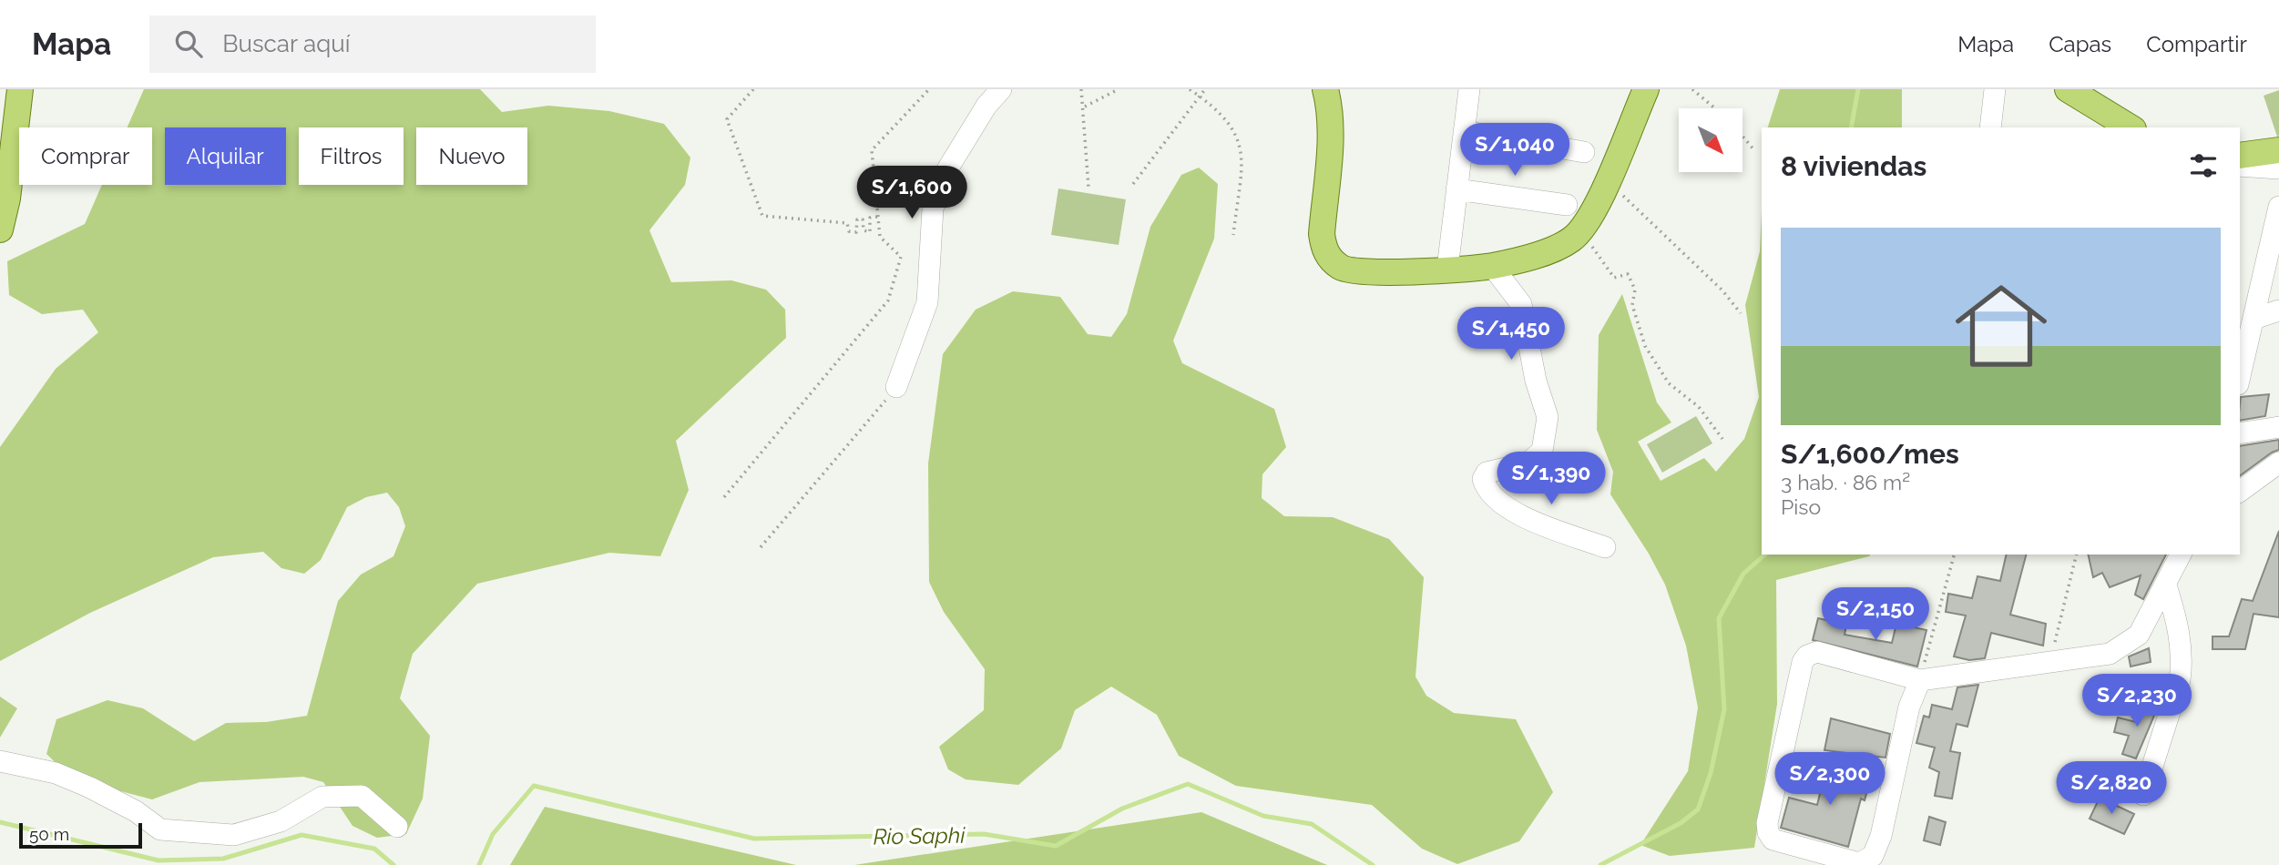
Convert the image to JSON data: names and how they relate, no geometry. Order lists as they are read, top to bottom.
{
  "water": ["Rio Saphi"],
  "scale_bar": "50 m",
  "north": "bottom right",
  "page": {
    "header": "Mapa",
    "search": "Buscar aquí",
    "nav": ["Mapa", "Capas", "Compartir"],
    "price": [
      "S/1,040",
      "S/1,600",
      "S/1,450",
      "S/1,390",
      "S/2,150",
      "S/2,230",
      "S/2,300",
      "S/2,820"
    ],
    "chip": [
      "Comprar",
      "Alquilar",
      "Filtros",
      "Nuevo"
    ],
    "heading": "8 viviendas",
    "list": [
      {
        "name": "S/1,600/mes",
        "note": "3 hab. · 86 m² · Piso"
      }
    ],
    "scale": "50 m"
  }
}
